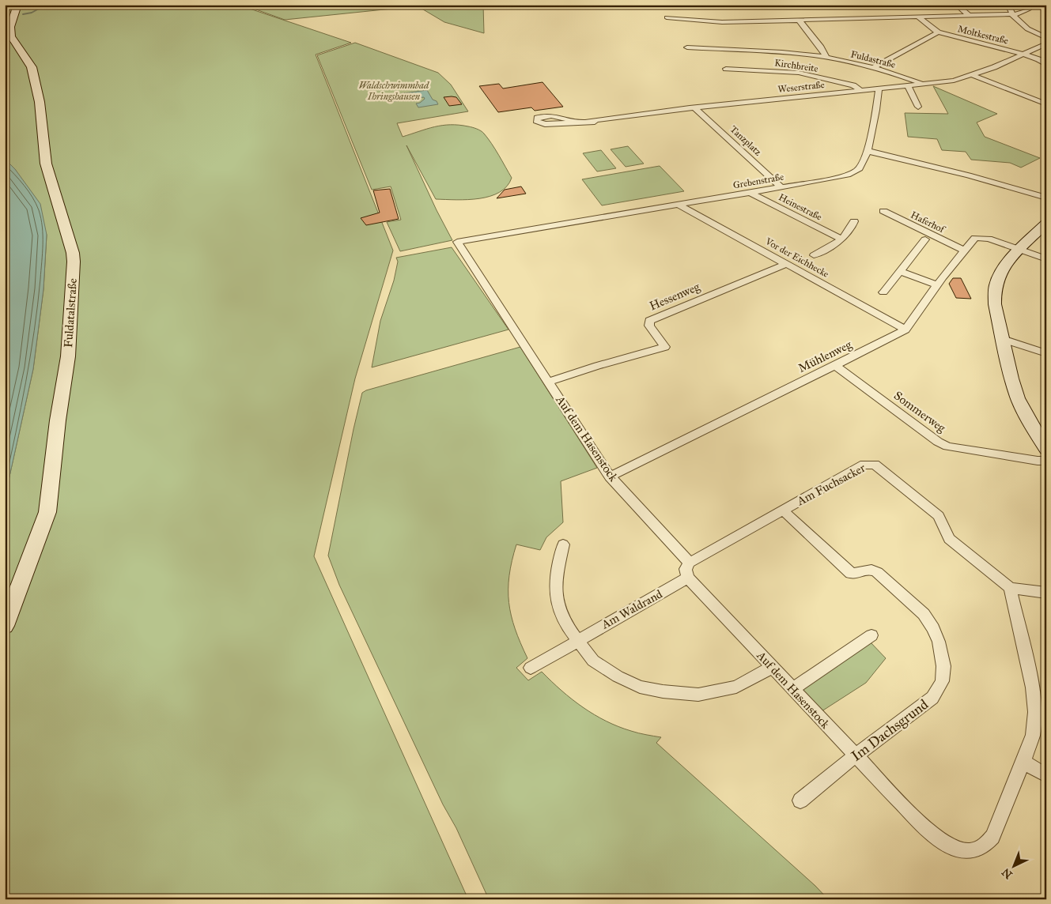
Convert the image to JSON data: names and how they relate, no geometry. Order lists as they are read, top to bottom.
{
  "streets": {
    "main road": ["Fuldatalstraße"],
    "street": [
      "Moltkestraße",
      "Fuldastraße",
      "Kirchbreite",
      "Weserstraße",
      "Tanzplatz",
      "Grebenstraße",
      "Heinestraße",
      "Haferhof",
      "Vor der Eichhecke",
      "Hessenweg",
      "Mühlenweg",
      "Sommerweg",
      "Auf dem Hasenstock",
      "Am Fuchsacker",
      "Am Waldrand",
      "Im Dachsgrund"
    ]
  },
  "crossings": [
    ["Moltkestraße", "Fuldastraße"],
    ["Fuldastraße", "Weserstraße"],
    ["Kirchbreite", "Weserstraße"],
    ["Weserstraße", "Tanzplatz"],
    ["Weserstraße", "Grebenstraße"],
    ["Tanzplatz", "Grebenstraße"],
    ["Grebenstraße", "Heinestraße"],
    ["Grebenstraße", "Vor der Eichhecke"],
    ["Grebenstraße", "Auf dem Hasenstock"],
    ["Haferhof", "Mühlenweg"],
    ["Vor der Eichhecke", "Hessenweg"],
    ["Vor der Eichhecke", "Mühlenweg"],
    ["Hessenweg", "Auf dem Hasenstock"],
    ["Mühlenweg", "Sommerweg"],
    ["Mühlenweg", "Auf dem Hasenstock"],
    ["Auf dem Hasenstock", "Am Fuchsacker"],
    ["Auf dem Hasenstock", "Am Waldrand"],
    ["Auf dem Hasenstock", "Im Dachsgrund"],
    ["Am Fuchsacker", "Im Dachsgrund"]
  ],
  "parks": ["Waldschwimmbad Ihringshausen"],
  "north": "bottom left"
}
